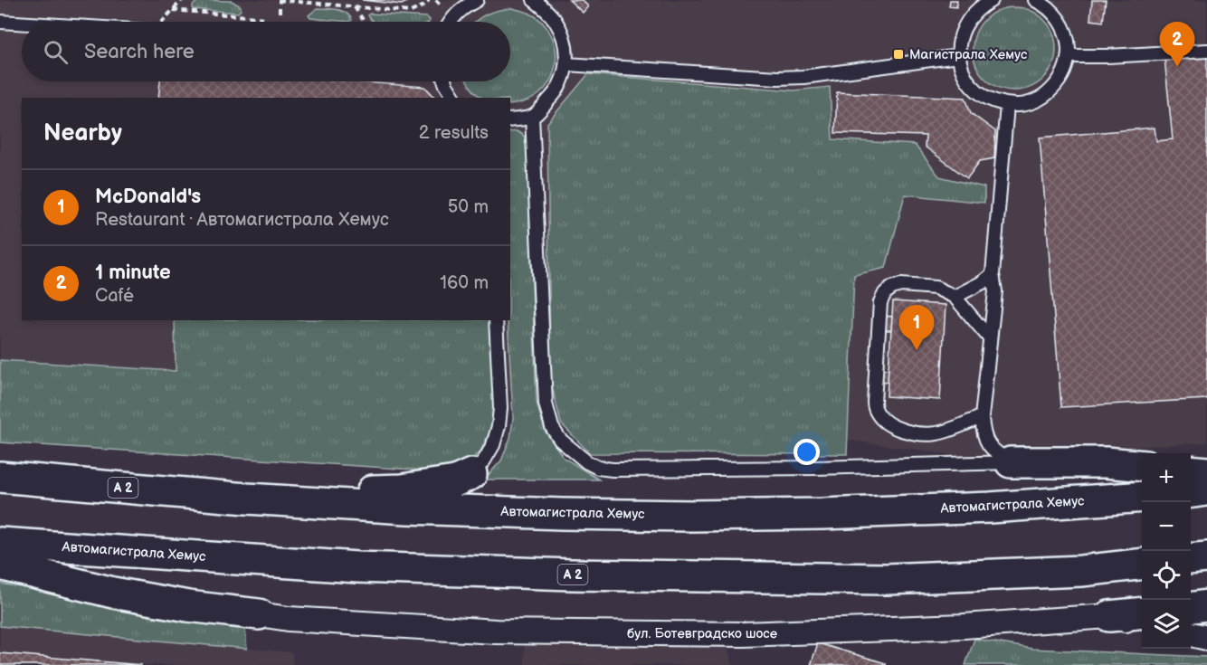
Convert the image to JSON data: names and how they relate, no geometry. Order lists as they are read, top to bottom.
{
  "streets": {
    "highway": ["A 2", "Автомагистрала Хемус"],
    "street": ["бул. Ботевградско шосе"]
  },
  "places": {
    "transit": ["Магистрала Хемус"]
  },
  "page": {
    "pins": ["2", "1"],
    "search": "Search here",
    "heading": ["Nearby", "2 results"],
    "list": [
      {
        "mark": "1",
        "name": "McDonald's",
        "note": "Restaurant · Автомагистрала Хемус",
        "value": "50 m"
      },
      {
        "mark": "2",
        "name": "1 minute",
        "note": "Café",
        "value": "160 m"
      }
    ],
    "map_buttons": ["+", "−"]
  }
}
